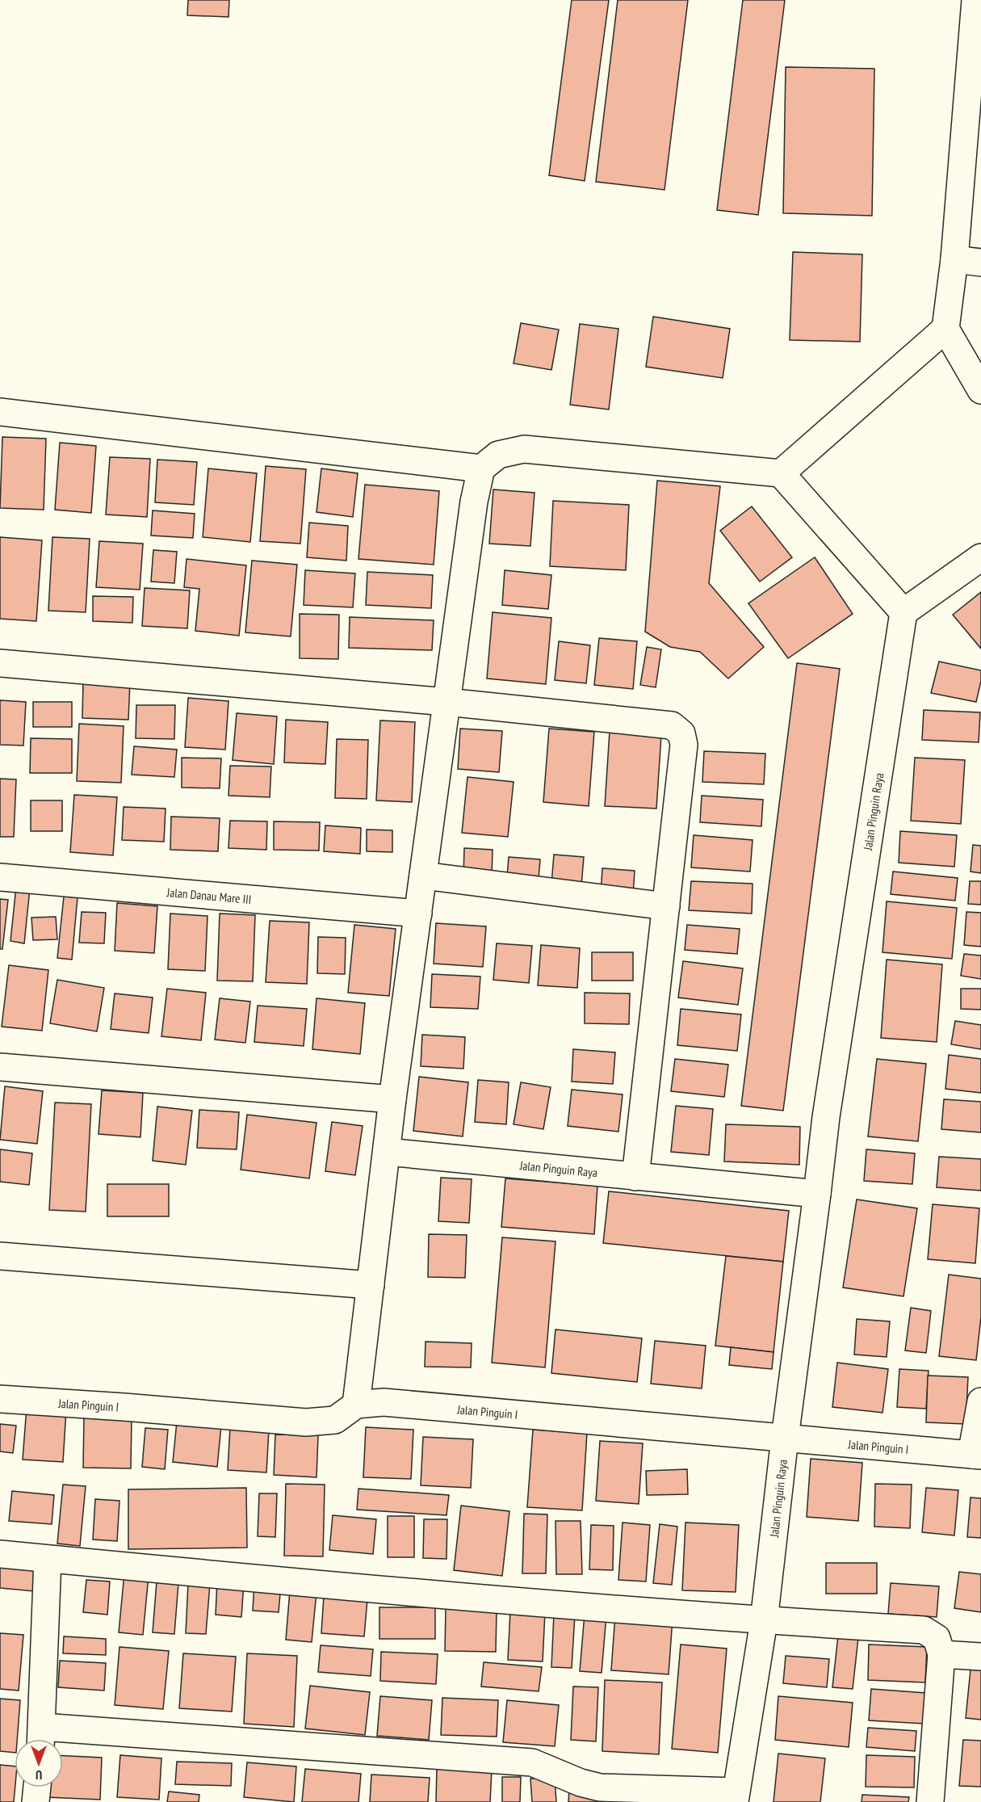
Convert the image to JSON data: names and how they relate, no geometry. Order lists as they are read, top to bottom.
{
  "streets": {
    "street": ["Jalan Pinguin Raya", "Jalan Danau Mare III", "Jalan Pinguin I"]
  },
  "crossings": [
    ["Jalan Pinguin Raya", "Jalan Pinguin I"]
  ],
  "north": "bottom"
}
